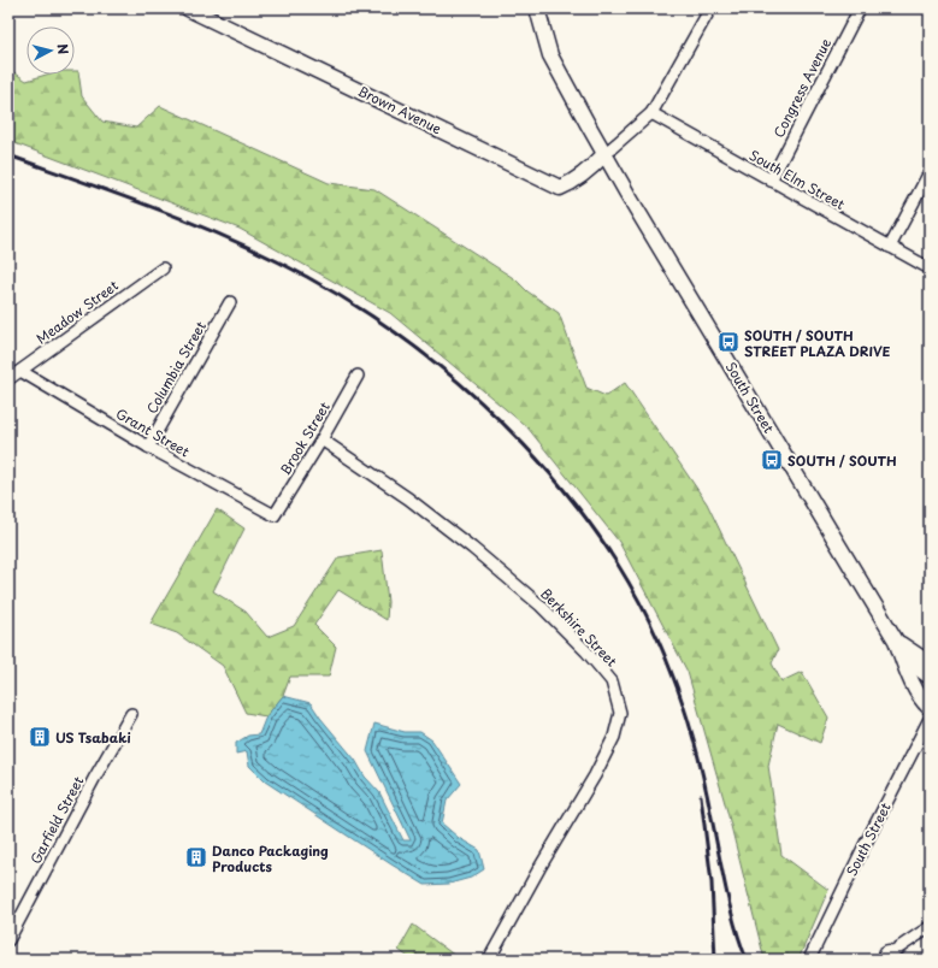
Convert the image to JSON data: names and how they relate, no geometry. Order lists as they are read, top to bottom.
{
  "streets": {
    "main road": ["Brown Avenue", "South Street"],
    "street": [
      "Congress Avenue",
      "South Elm Street",
      "Meadow Street",
      "Columbia Street",
      "Grant Street",
      "Brook Street",
      "Berkshire Street",
      "Garfield Street"
    ]
  },
  "crossings": [
    ["Congress Avenue", "South Elm Street"],
    ["Brown Avenue", "South Street"],
    ["Meadow Street", "Grant Street"],
    ["Columbia Street", "Grant Street"],
    ["Grant Street", "Brook Street"],
    ["Brook Street", "Berkshire Street"]
  ],
  "places": {
    "bus stop": ["SOUTH / SOUTH STREET PLAZA DRIVE", "SOUTH / SOUTH"],
    "building": ["US Tsabaki", "Danco Packaging Products"]
  },
  "north": "right"
}
